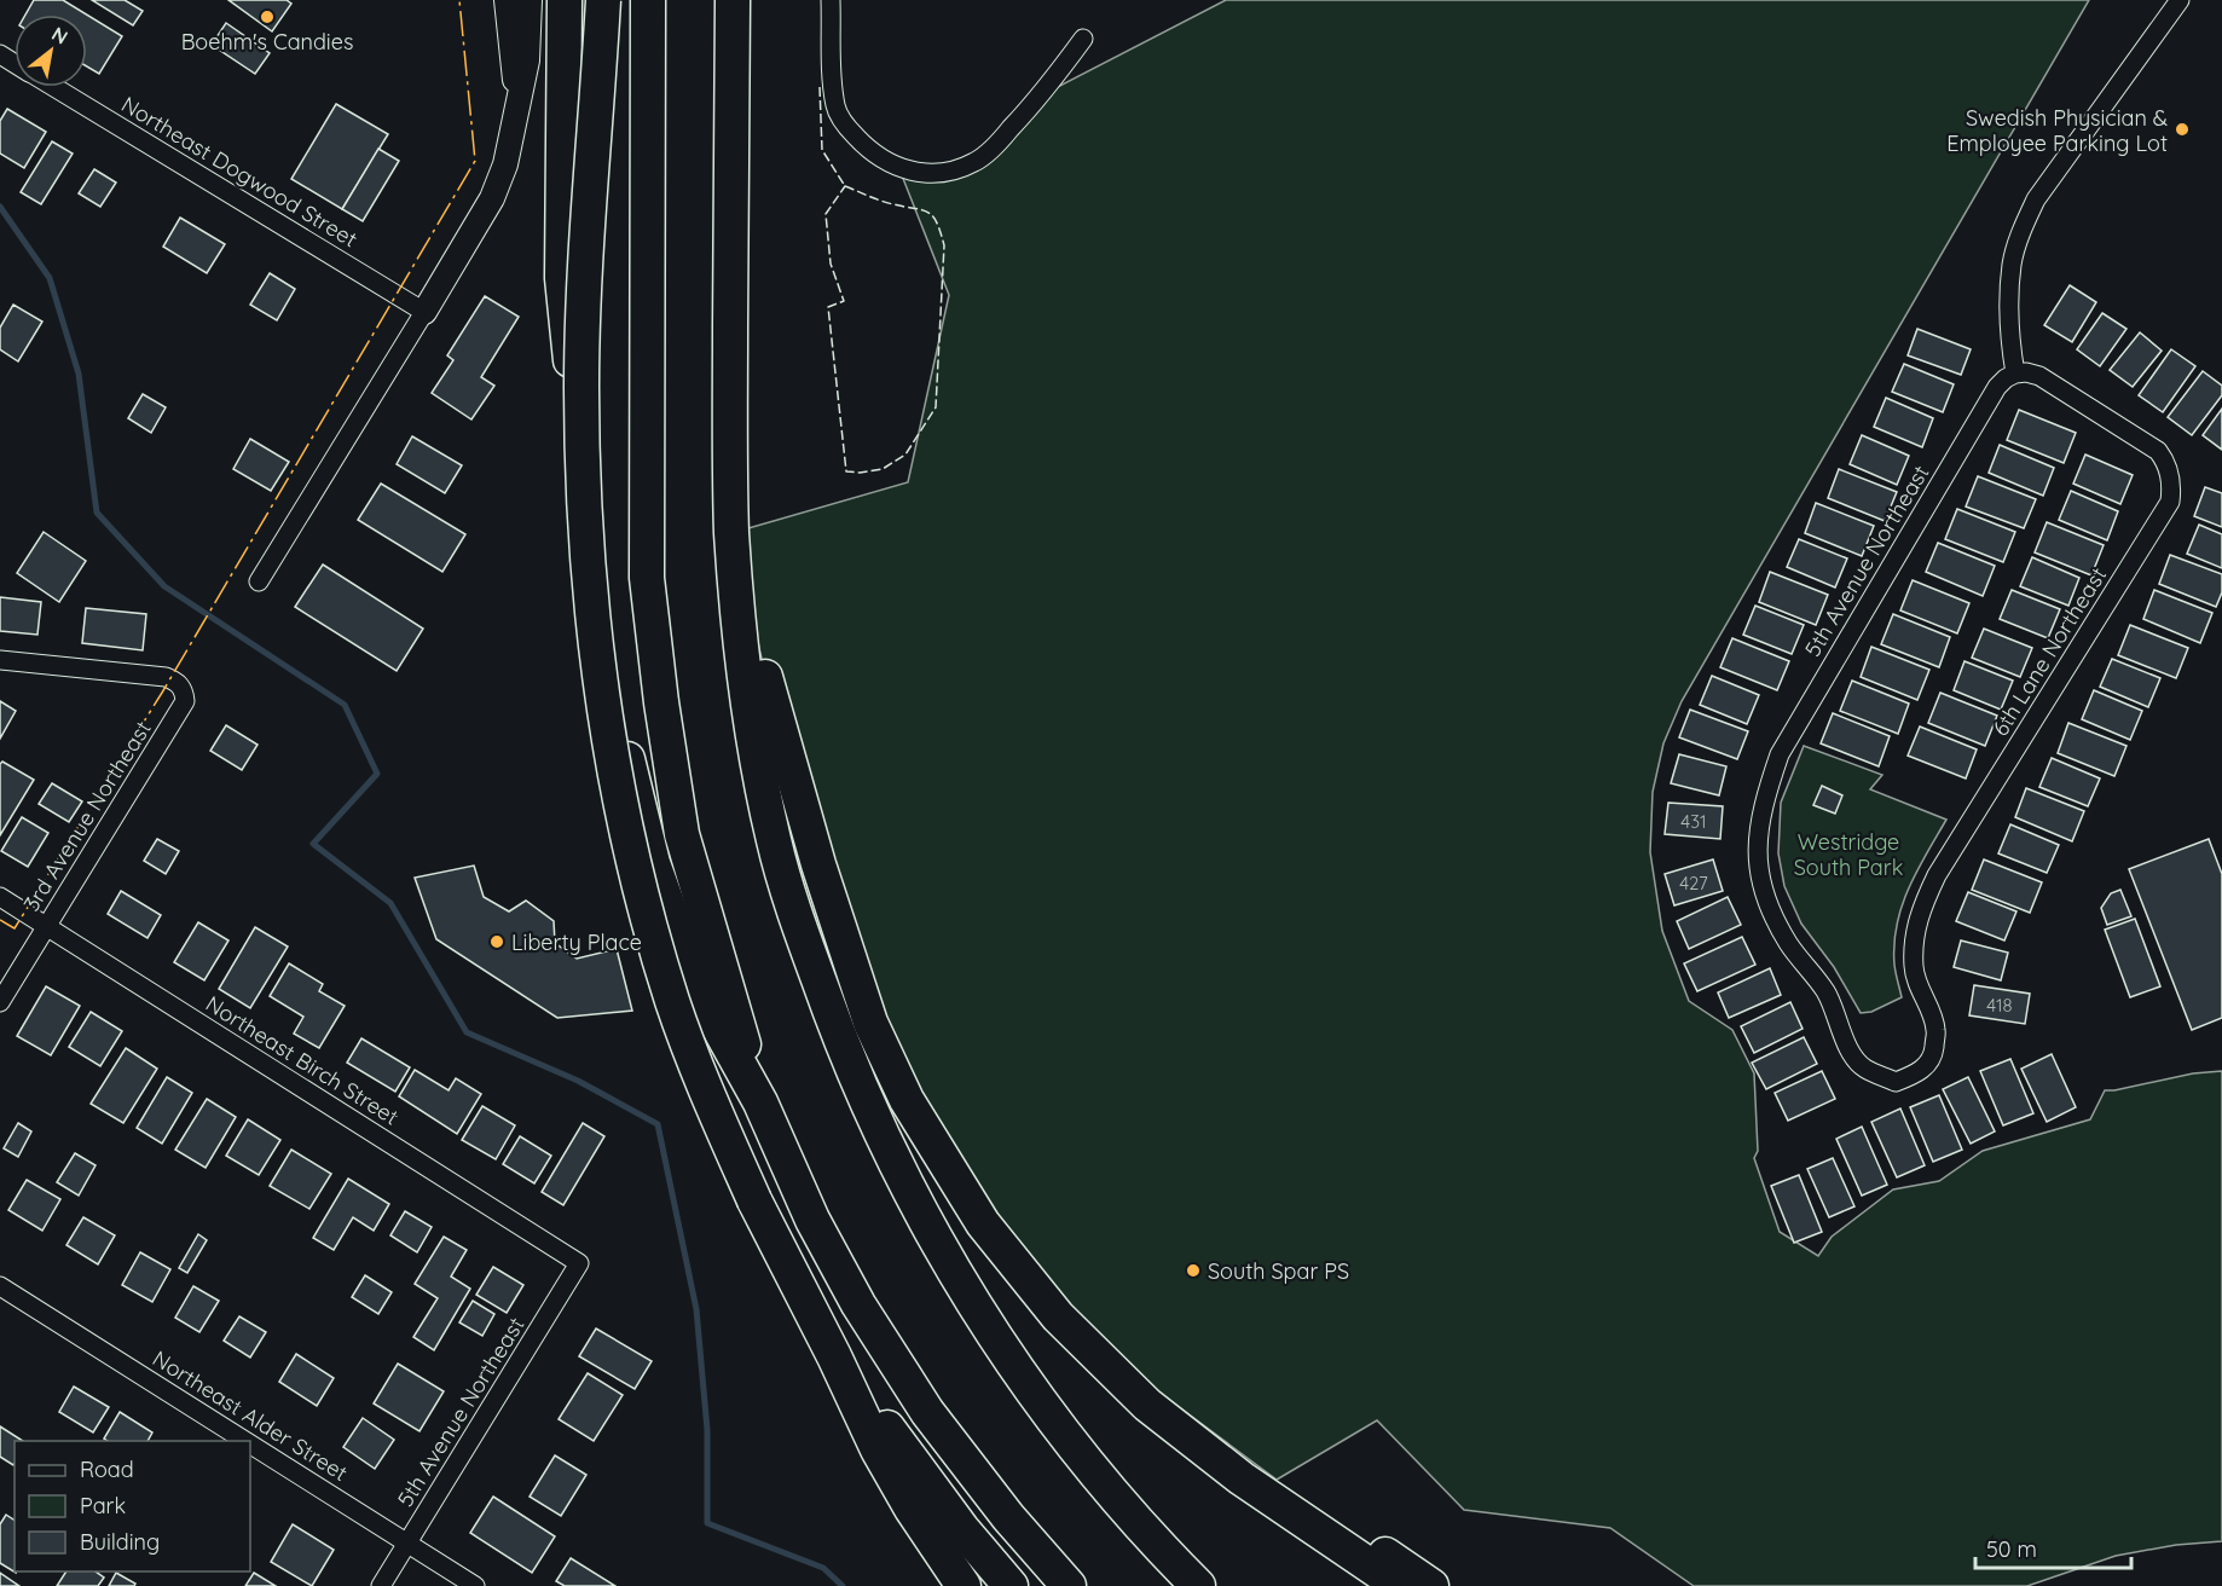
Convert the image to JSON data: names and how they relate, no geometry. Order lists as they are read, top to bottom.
{
  "streets": {
    "street": [
      "Northeast Dogwood Street",
      "5th Avenue Northeast",
      "6th Lane Northeast",
      "3rd Avenue Northeast",
      "Northeast Birch Street",
      "Northeast Alder Street"
    ]
  },
  "crossings": [
    ["5th Avenue Northeast", "6th Lane Northeast"],
    ["5th Avenue Northeast", "Northeast Birch Street"],
    ["5th Avenue Northeast", "Northeast Alder Street"],
    ["3rd Avenue Northeast", "Northeast Birch Street"]
  ],
  "parks": ["Westridge South Park"],
  "places": [
    "Boehm's Candies",
    "Swedish Physician & Employee Parking Lot",
    "Liberty Place",
    "South Spar PS"
  ],
  "house_numbers": ["431", "427", "418"],
  "legend": ["Road", "Park", "Building"],
  "scale_bar": "50 m",
  "north": "top right"
}
